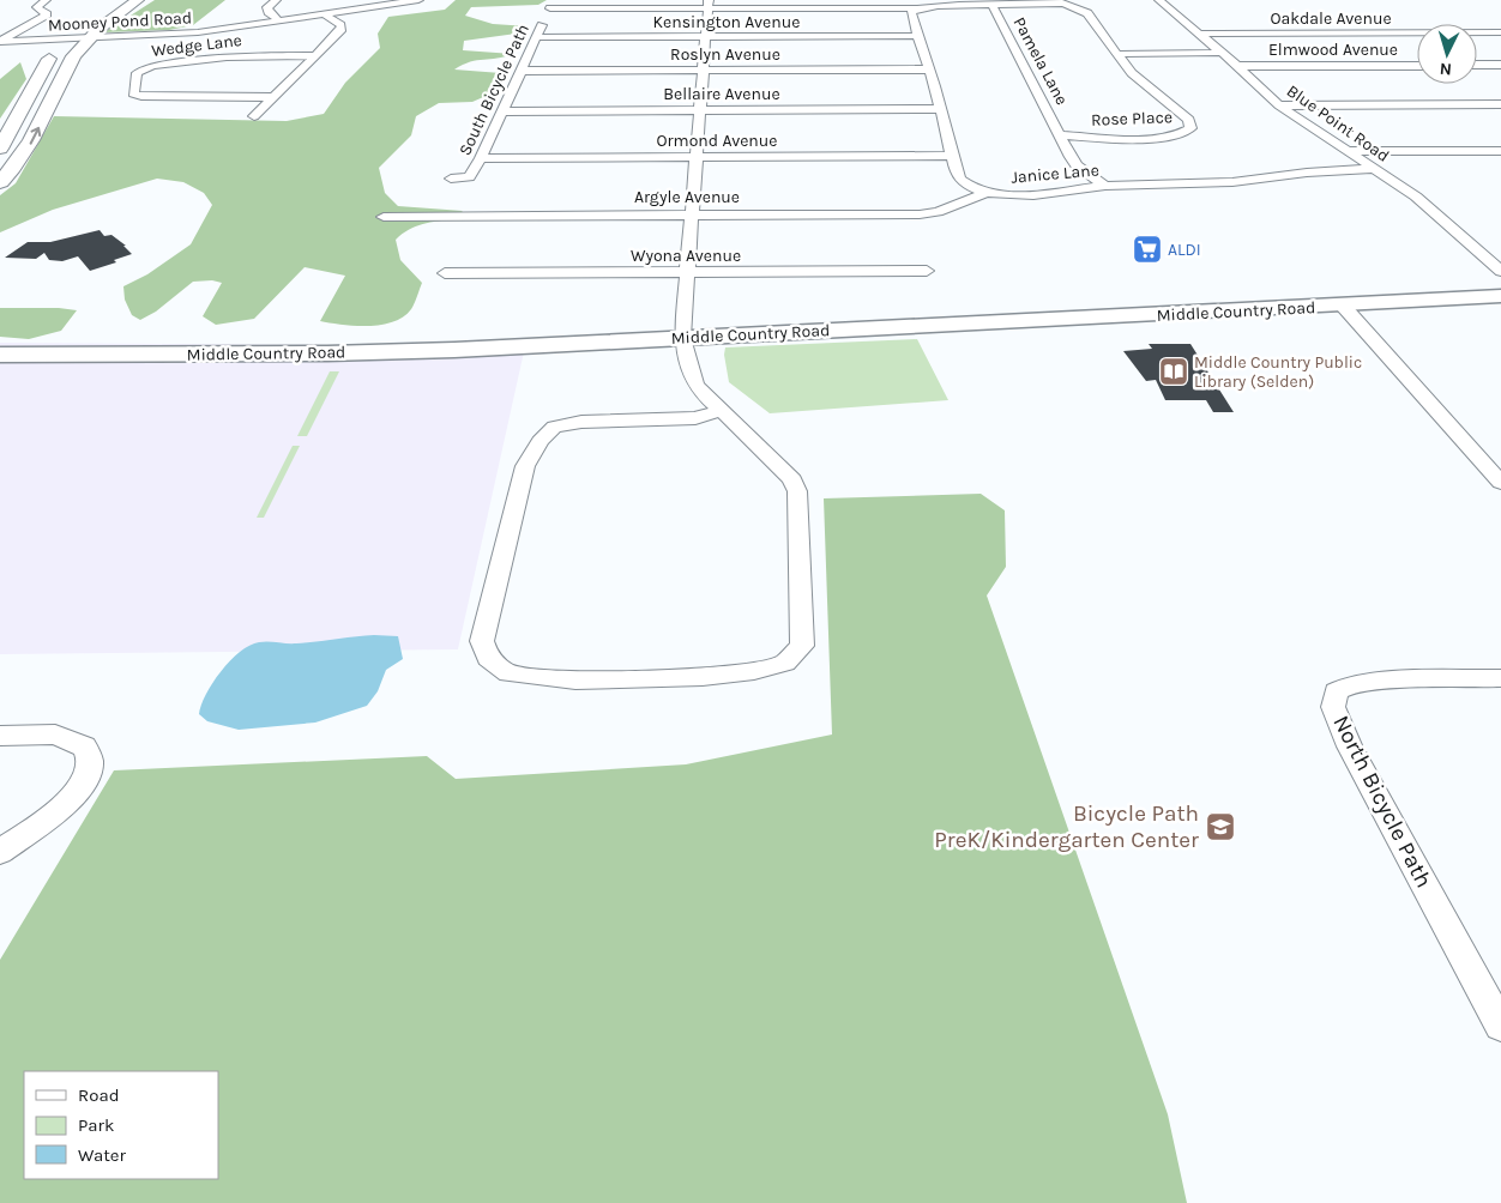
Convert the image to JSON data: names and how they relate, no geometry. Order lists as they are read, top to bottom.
{
  "streets": {
    "main road": ["Middle Country Road"],
    "street": [
      "Oakdale Avenue",
      "Mooney Pond Road",
      "Kensington Avenue",
      "Wedge Lane",
      "Elmwood Avenue",
      "Roslyn Avenue",
      "Pamela Lane",
      "South Bicycle Path",
      "Bellaire Avenue",
      "Rose Place",
      "Blue Point Road",
      "Ormond Avenue",
      "Janice Lane",
      "Argyle Avenue",
      "Wyona Avenue",
      "North Bicycle Path"
    ]
  },
  "crossings": [
    ["Oakdale Avenue", "Blue Point Road"],
    ["Kensington Avenue", "South Bicycle Path"],
    ["Kensington Avenue", "Janice Lane"],
    ["Elmwood Avenue", "Blue Point Road"],
    ["Roslyn Avenue", "South Bicycle Path"],
    ["Roslyn Avenue", "Janice Lane"],
    ["Pamela Lane", "Rose Place"],
    ["Pamela Lane", "Janice Lane"],
    ["South Bicycle Path", "Bellaire Avenue"],
    ["South Bicycle Path", "Ormond Avenue"],
    ["Bellaire Avenue", "Janice Lane"],
    ["Blue Point Road", "Janice Lane"],
    ["Ormond Avenue", "Janice Lane"],
    ["Janice Lane", "Argyle Avenue"]
  ],
  "places": {
    "supermarket": ["ALDI"],
    "library": ["Middle Country Public Library (Selden)"],
    "school or university": ["Bicycle Path PreK/Kindergarten Center"]
  },
  "legend": ["Road", "Park", "Water"],
  "north": "bottom"
}
